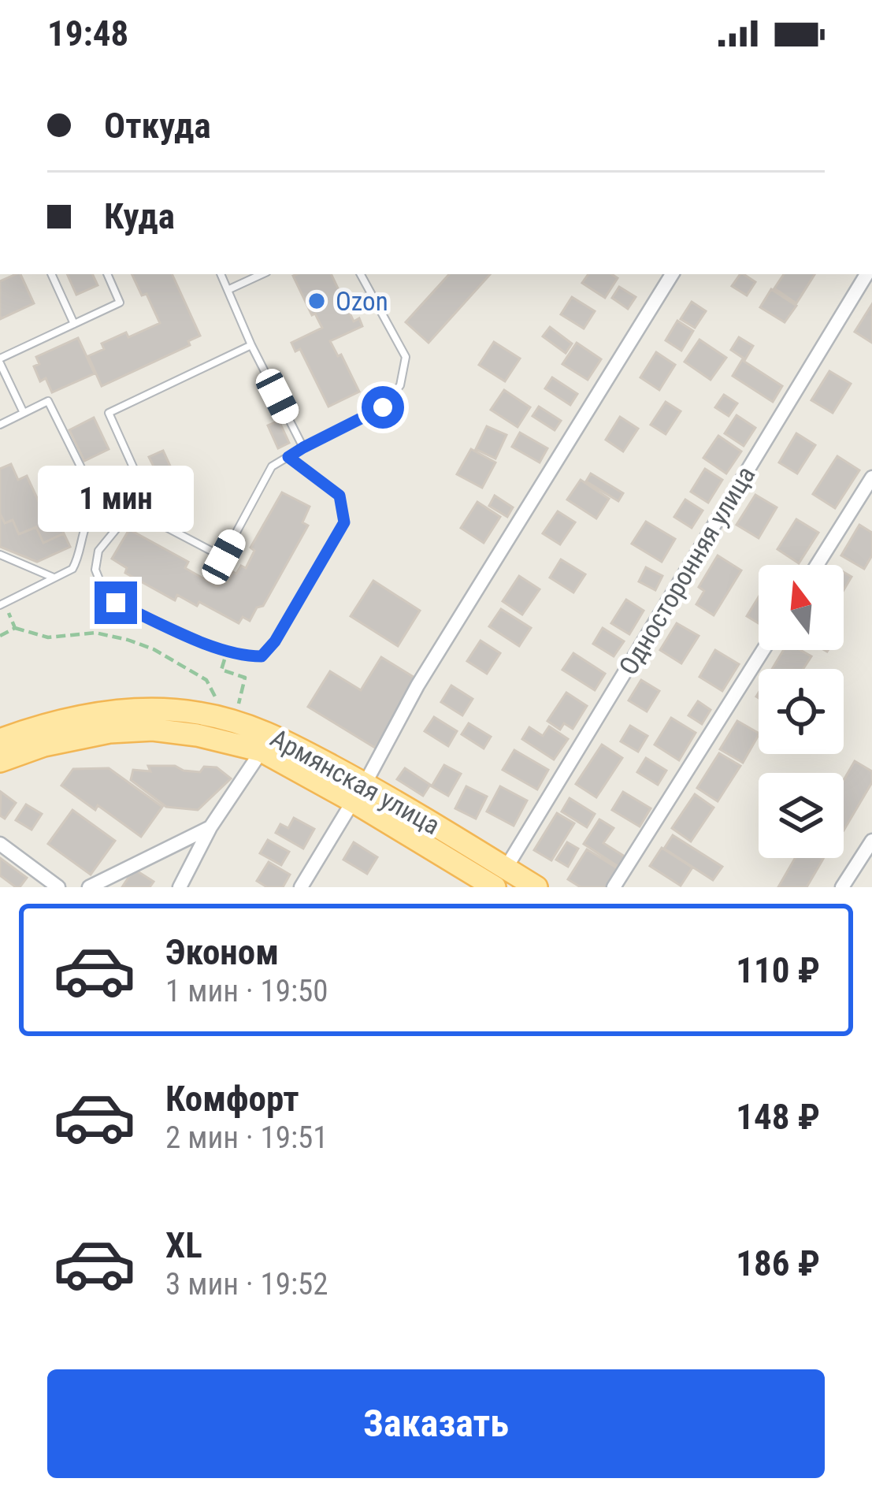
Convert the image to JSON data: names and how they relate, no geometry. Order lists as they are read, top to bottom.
{
  "streets": {
    "main road": ["Армянская улица"],
    "street": ["Односторонняя улица"]
  },
  "crossings": [
    ["Односторонняя улица", "Армянская улица"]
  ],
  "places": ["Ozon"],
  "north": "top",
  "page": {
    "status": "19:48",
    "banner": ["Откуда", "Куда"],
    "bubble": "1 мин",
    "list": [
      {
        "name": "Эконом",
        "note": "1 мин · 19:50",
        "value": "110 ₽"
      },
      {
        "name": "Комфорт",
        "note": "2 мин · 19:51",
        "value": "148 ₽"
      },
      {
        "name": "XL",
        "note": "3 мин · 19:52",
        "value": "186 ₽"
      }
    ],
    "buttons": "Заказать"
  }
}
